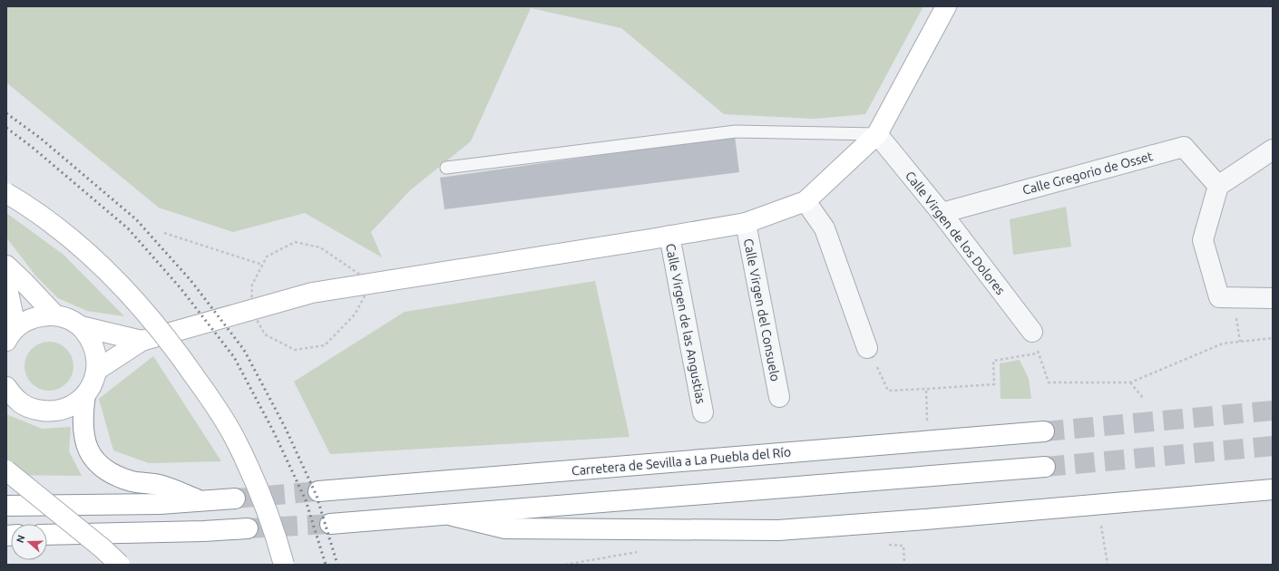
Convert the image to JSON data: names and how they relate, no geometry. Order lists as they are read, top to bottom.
{
  "streets": {
    "main road": ["Carretera de Sevilla a La Puebla del Río"],
    "street": [
      "Calle Gregorio de Osset",
      "Calle Virgen de los Dolores",
      "Calle Virgen del Consuelo",
      "Calle Virgen de las Angustias"
    ]
  },
  "crossings": [
    ["Calle Gregorio de Osset", "Calle Virgen de los Dolores"]
  ],
  "north": "left"
}
